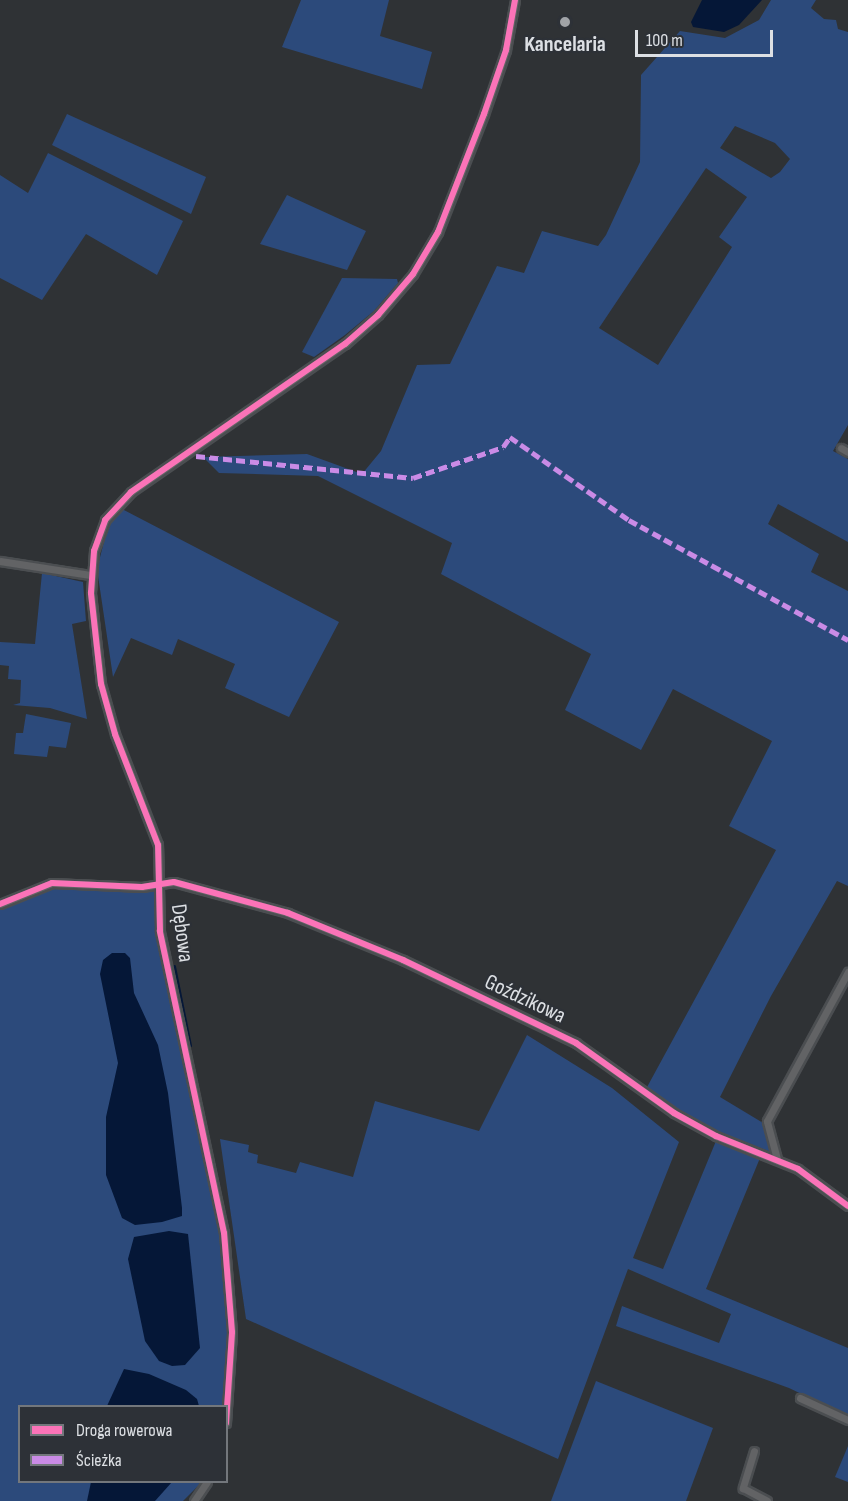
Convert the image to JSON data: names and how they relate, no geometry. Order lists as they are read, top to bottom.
{
  "streets": {
    "street": ["Dębowa", "Goździkowa"]
  },
  "crossings": [
    ["Dębowa", "Goździkowa"]
  ],
  "places": ["Kancelaria"],
  "legend": ["Droga rowerowa", "Ścieżka"],
  "scale_bar": "100 m"
}
